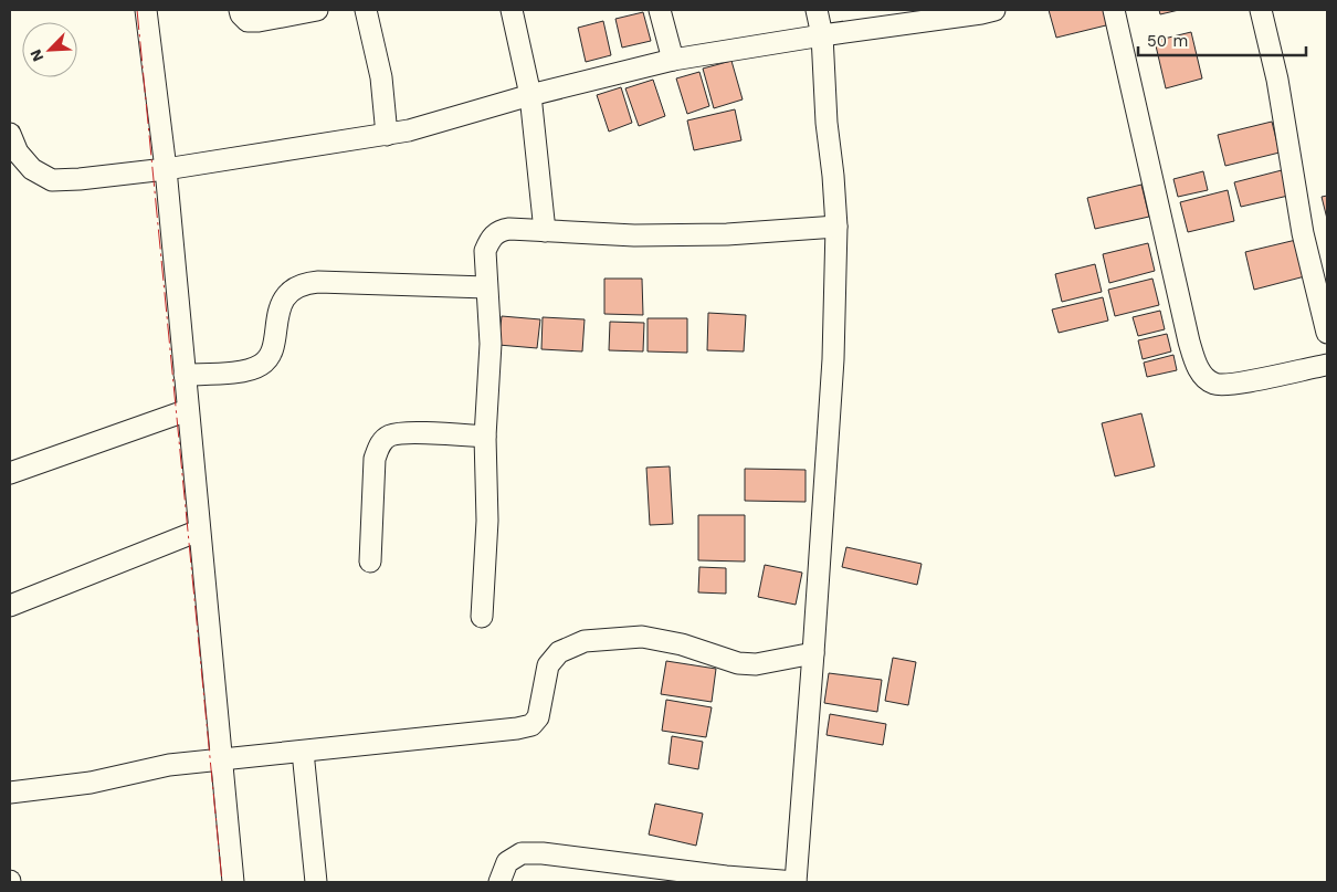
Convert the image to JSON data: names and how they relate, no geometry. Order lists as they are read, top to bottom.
{
  "scale_bar": "50 m",
  "north": "bottom left"
}
